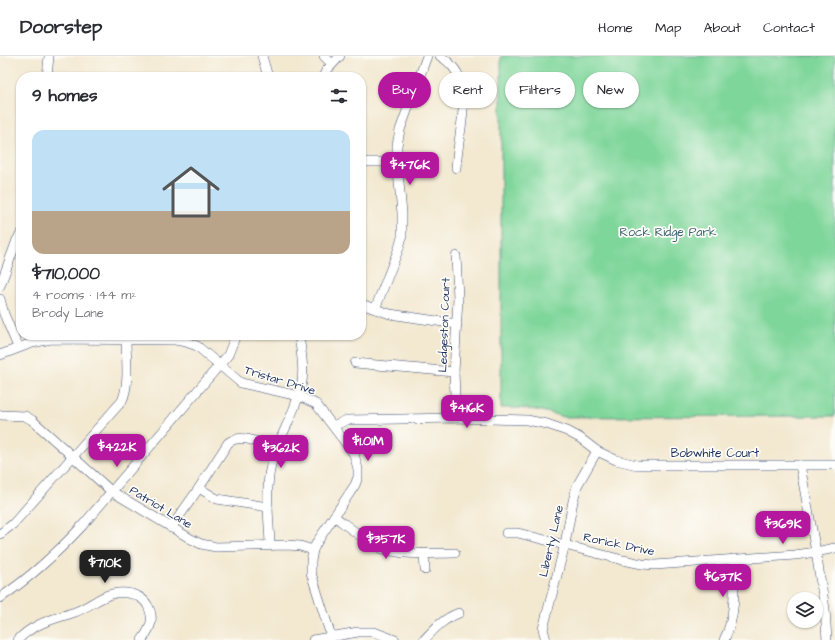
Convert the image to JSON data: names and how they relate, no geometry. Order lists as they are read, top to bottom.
{
  "streets": {
    "street": [
      "Ledgeston Court",
      "Tristar Drive",
      "Bobwhite Court",
      "Patriot Lane",
      "Liberty Lane",
      "Rorick Drive"
    ]
  },
  "crossings": [
    ["Ledgeston Court", "Bobwhite Court"],
    ["Tristar Drive", "Bobwhite Court"],
    ["Tristar Drive", "Patriot Lane"],
    ["Bobwhite Court", "Liberty Lane"],
    ["Liberty Lane", "Rorick Drive"]
  ],
  "parks": ["Rock Ridge Park"],
  "page": {
    "header": "Doorstep",
    "nav": [
      "Home",
      "Map",
      "About",
      "Contact"
    ],
    "chip": [
      "Buy",
      "Rent",
      "Filters",
      "New"
    ],
    "heading": "9 homes",
    "list": [
      {
        "name": "$710,000",
        "note": "4 rooms · 144 m² · Brody Lane"
      }
    ],
    "price": [
      "$476K",
      "$416K",
      "$1.01M",
      "$422K",
      "$362K",
      "$369K",
      "$357K",
      "$710K",
      "$637K"
    ]
  }
}
